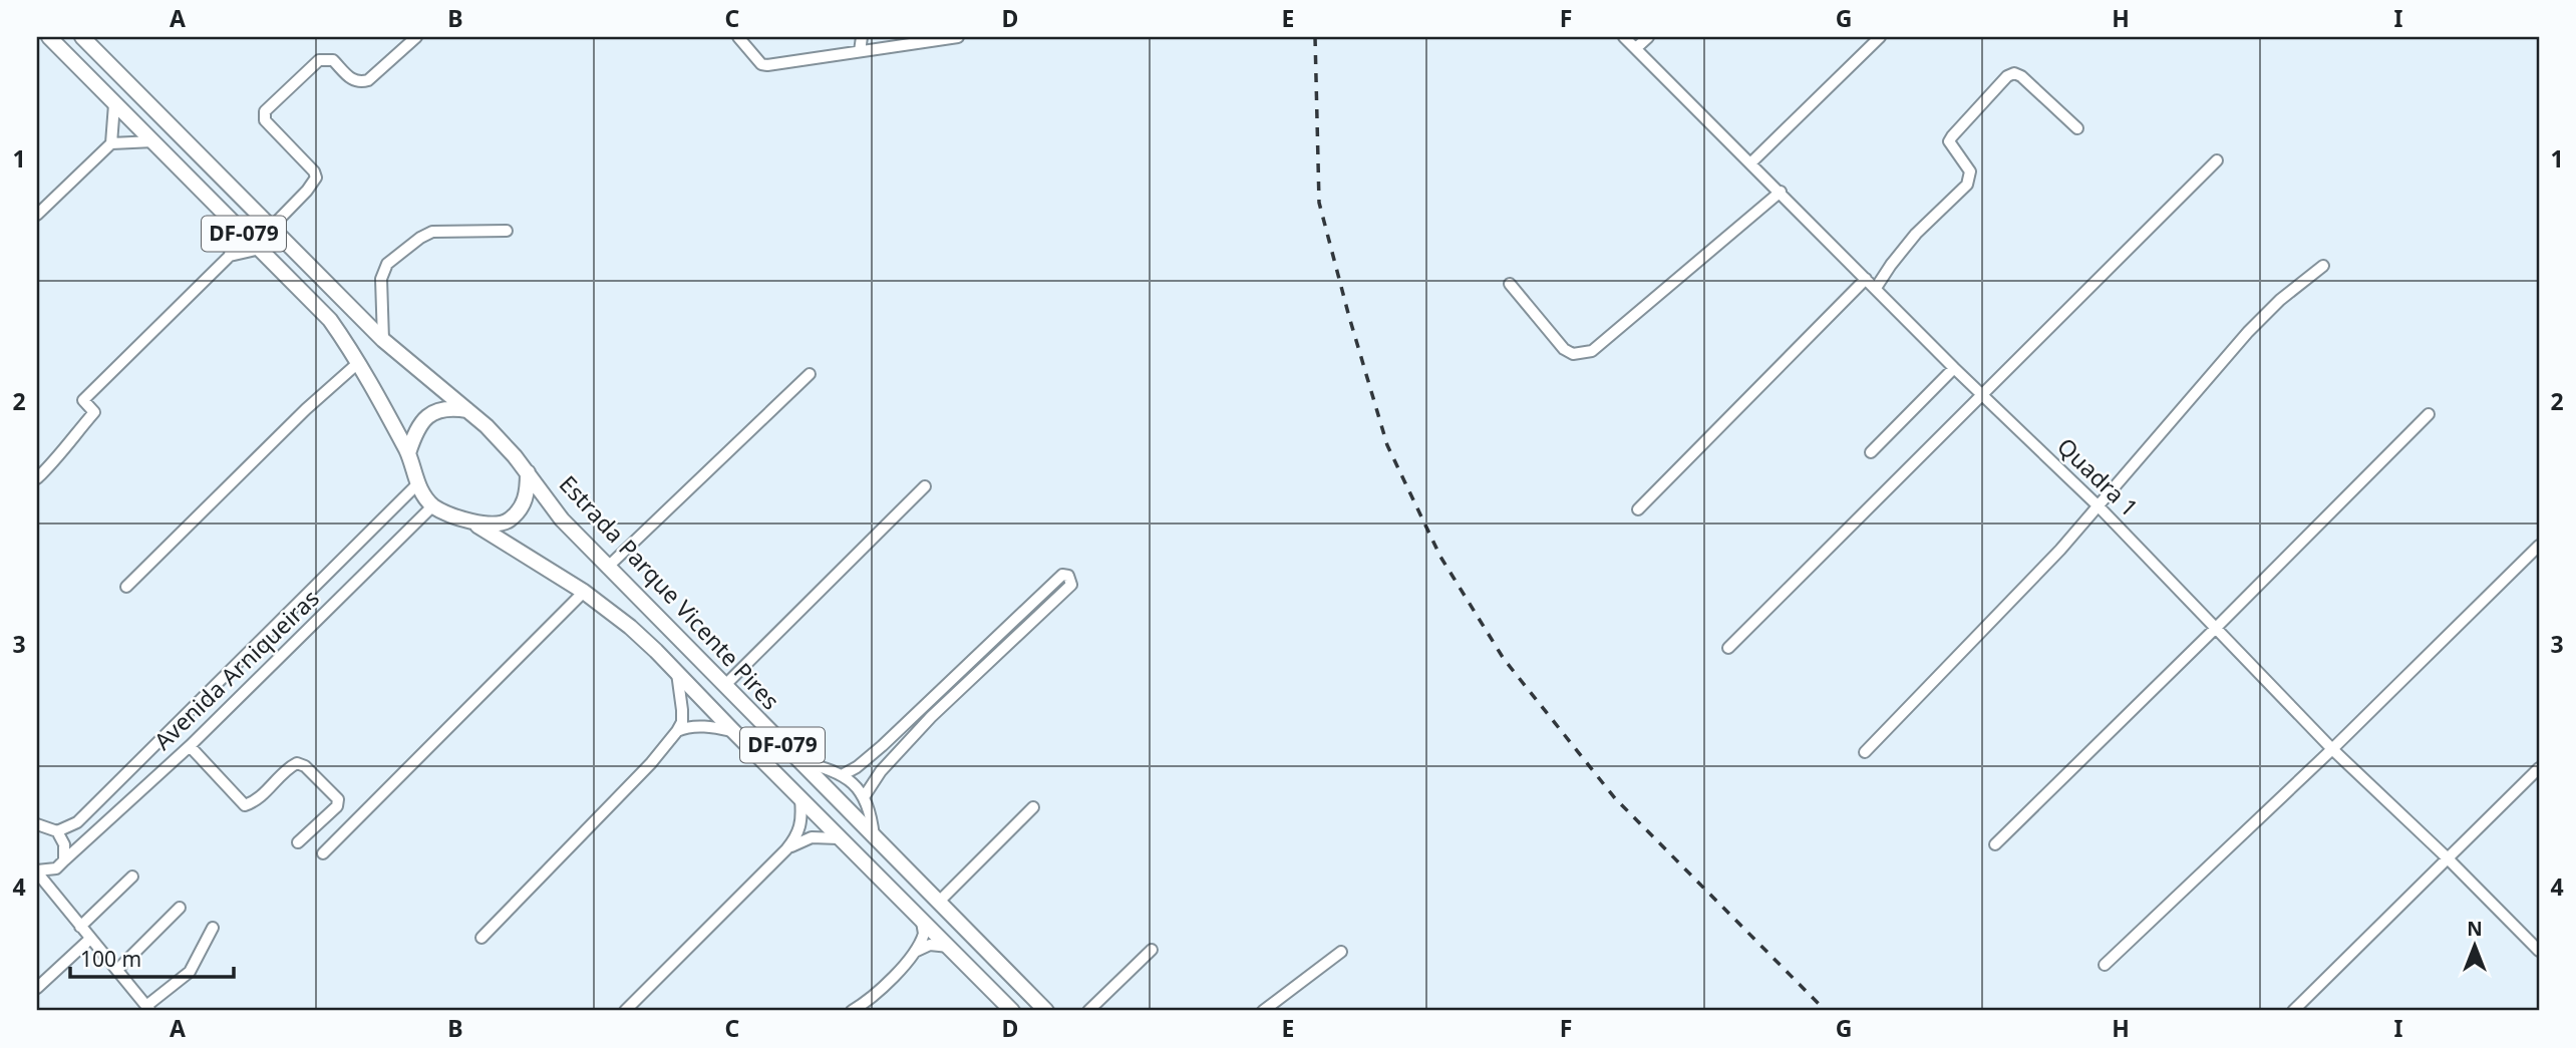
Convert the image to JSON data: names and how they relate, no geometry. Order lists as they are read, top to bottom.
{
  "streets": {
    "main road": ["DF-079", "Estrada Parque Vicente Pires"],
    "street": ["Quadra 1", "Avenida Arniqueiras"]
  },
  "crossings": [
    ["DF-079", "Estrada Parque Vicente Pires"],
    ["DF-079", "Avenida Arniqueiras"],
    ["Estrada Parque Vicente Pires", "Avenida Arniqueiras"]
  ],
  "scale_bar": "100 m",
  "north": "top",
  "grid": {
    "columns": [
      "A",
      "B",
      "C",
      "D",
      "E",
      "F",
      "G",
      "H",
      "I"
    ],
    "rows": [
      "1",
      "2",
      "3",
      "4"
    ]
  }
}
